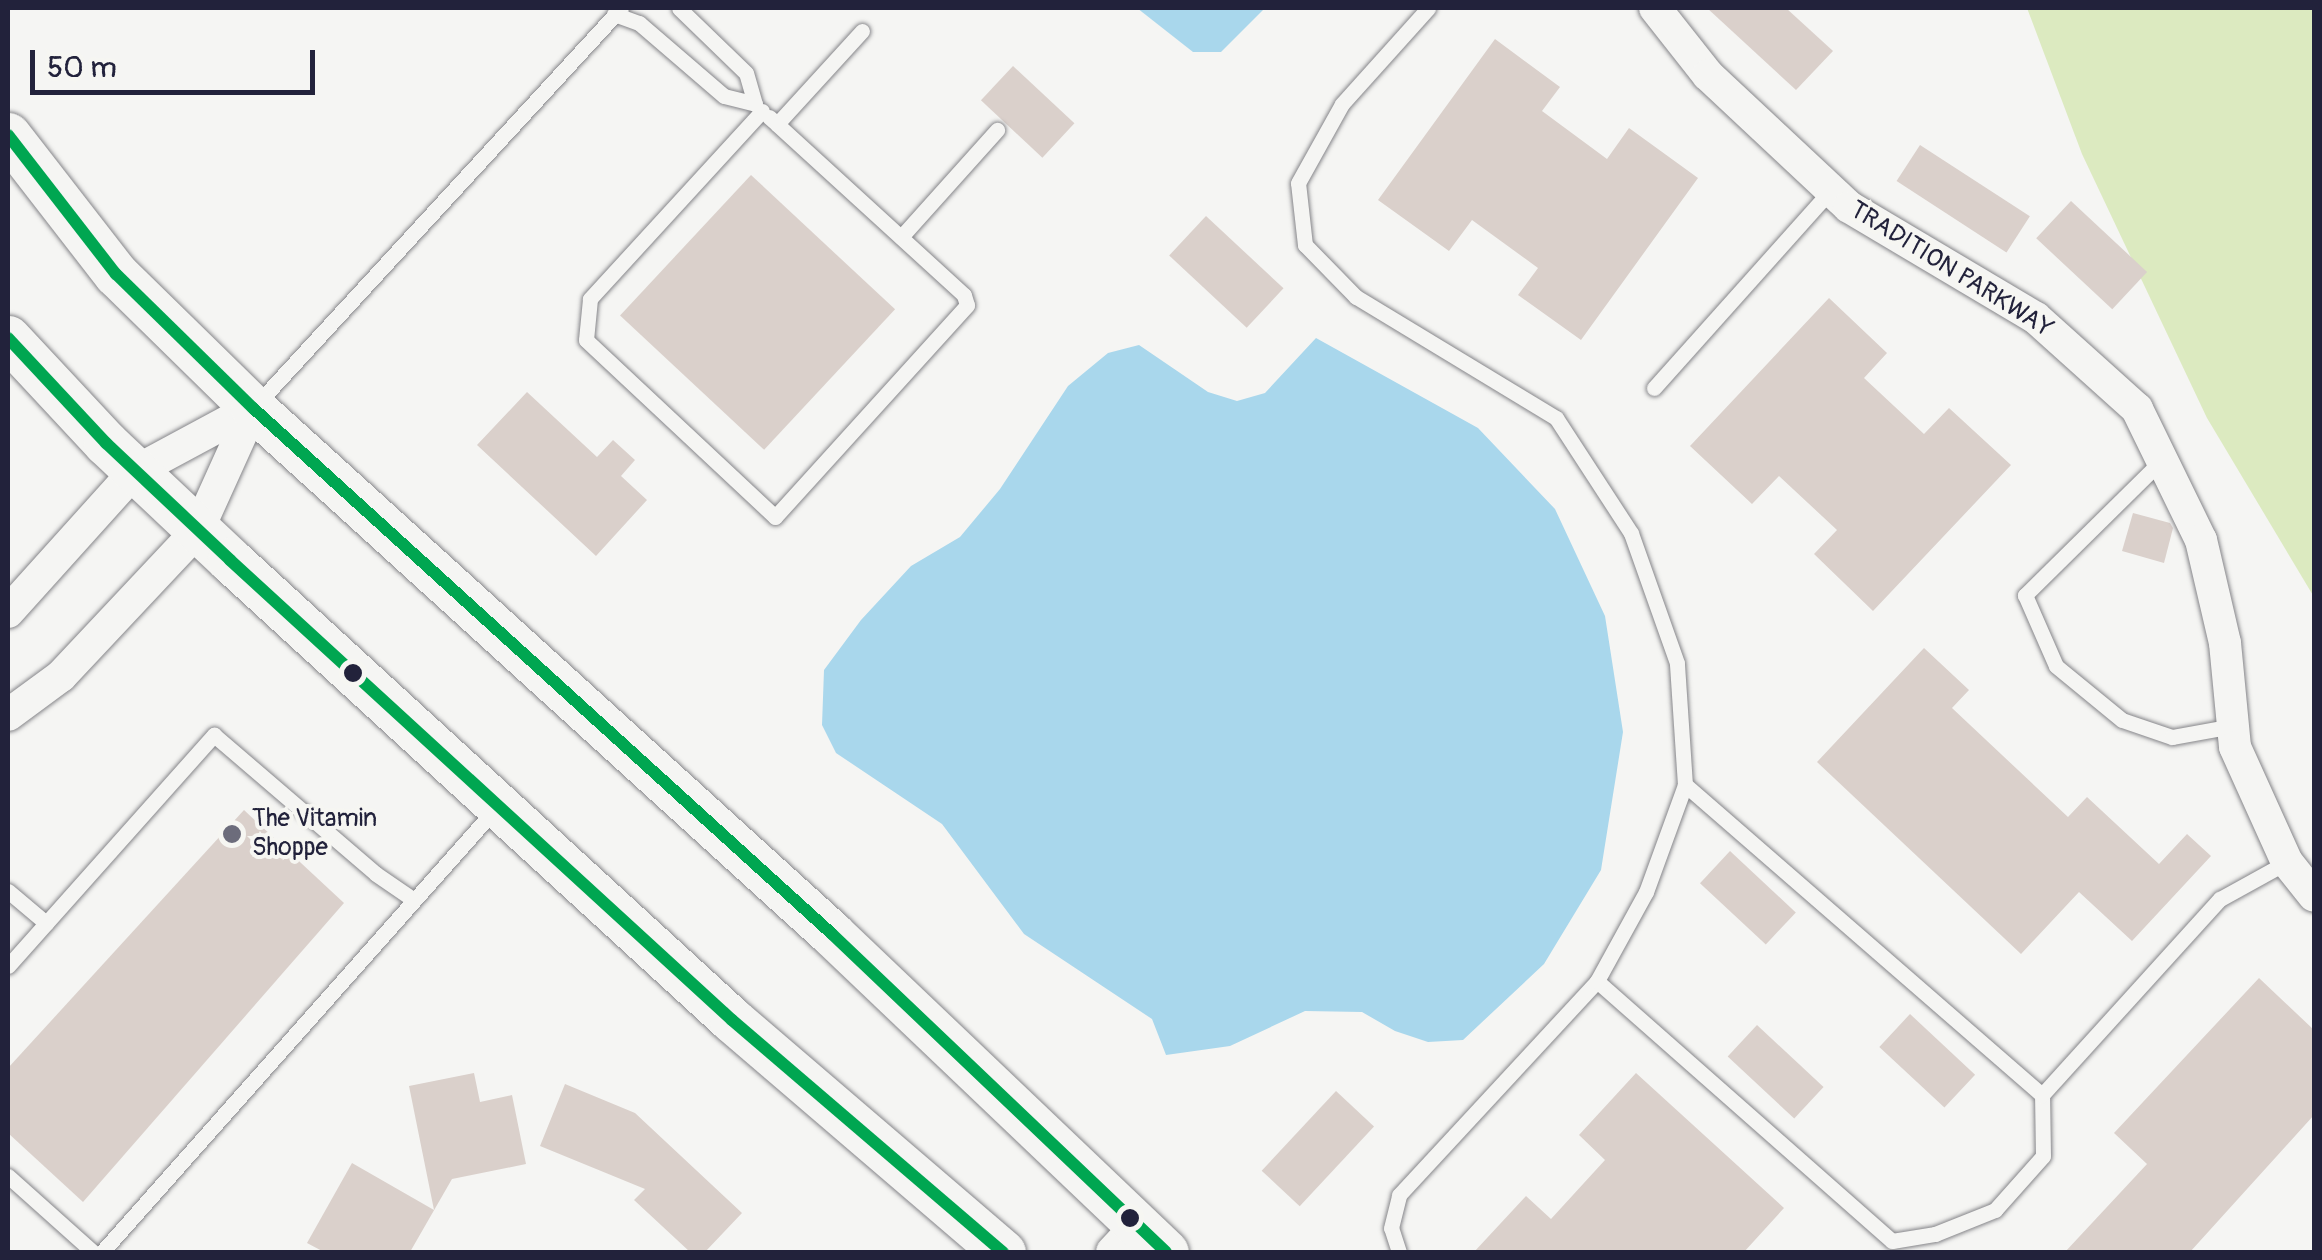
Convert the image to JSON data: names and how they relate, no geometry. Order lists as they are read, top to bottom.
{
  "streets": {
    "street": ["TRADITION PARKWAY"]
  },
  "places": ["The Vitamin Shoppe"],
  "scale_bar": "50 m"
}
